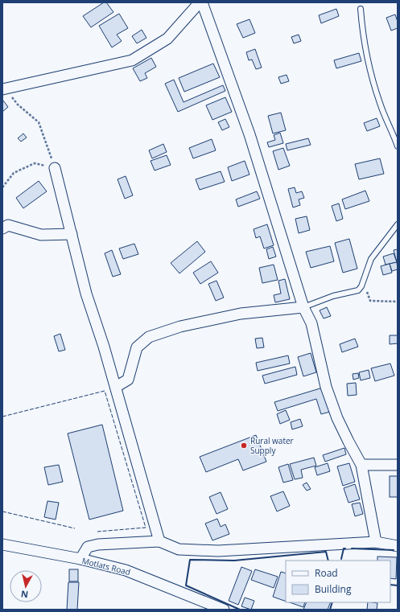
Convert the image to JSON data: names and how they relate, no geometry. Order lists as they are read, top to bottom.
{
  "streets": {
    "street": ["Motlats Road"]
  },
  "places": ["Rural water Supply"],
  "legend": ["Road", "Building"],
  "north": "bottom"
}
